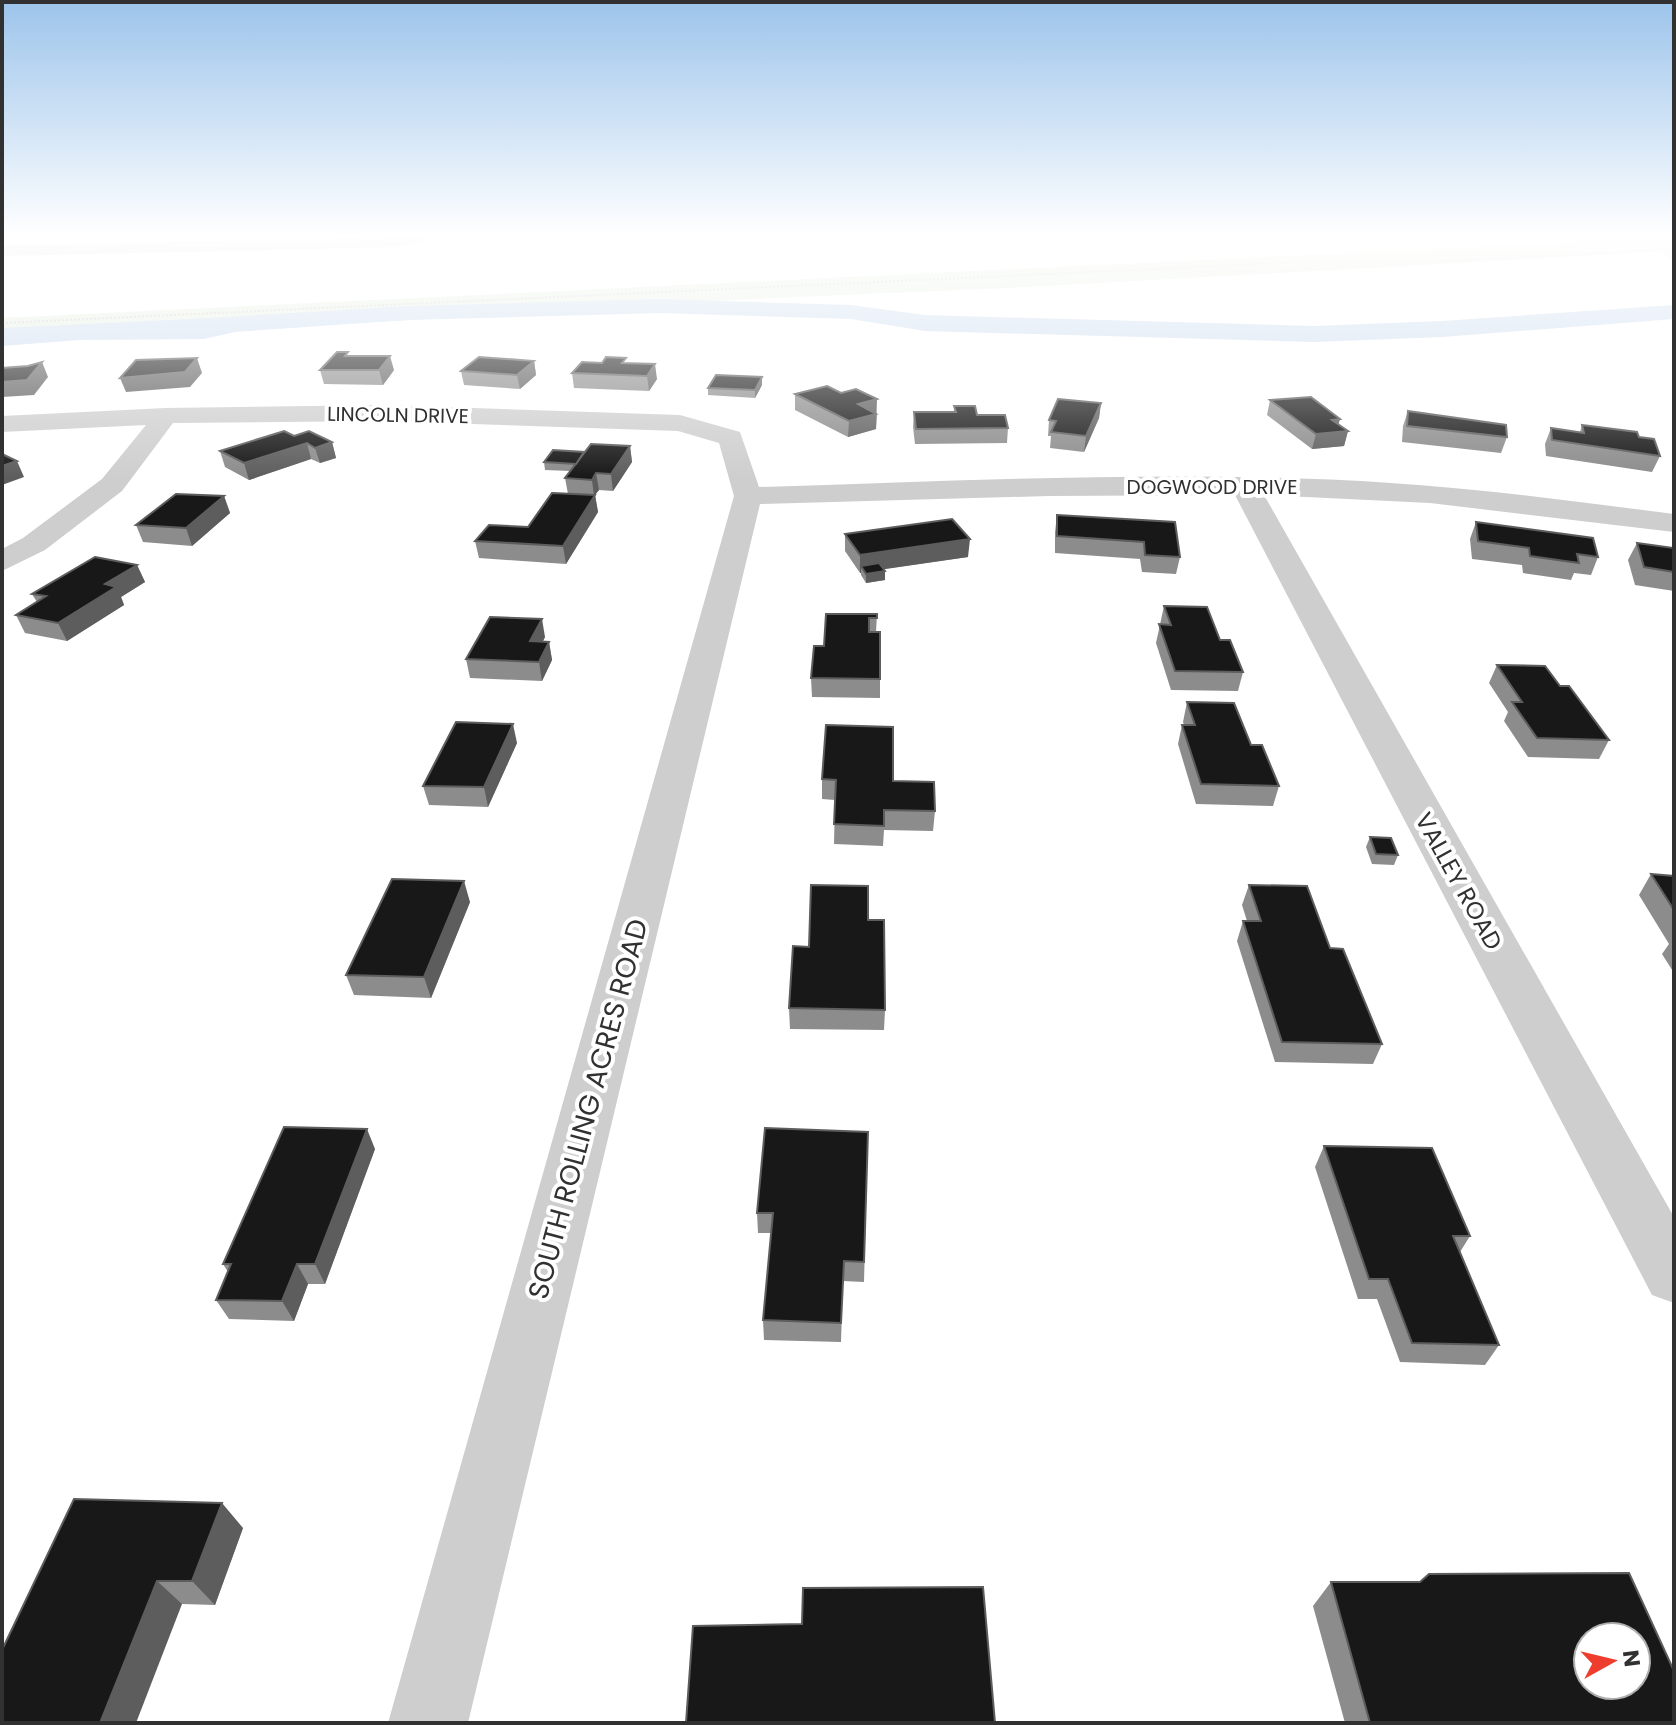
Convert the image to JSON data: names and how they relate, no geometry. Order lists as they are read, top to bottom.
{
  "streets": {
    "street": [
      "LINCOLN DRIVE",
      "DOGWOOD DRIVE",
      "VALLEY ROAD",
      "SOUTH ROLLING ACRES ROAD"
    ]
  },
  "crossings": [
    ["LINCOLN DRIVE", "DOGWOOD DRIVE"],
    ["LINCOLN DRIVE", "SOUTH ROLLING ACRES ROAD"],
    ["DOGWOOD DRIVE", "VALLEY ROAD"],
    ["DOGWOOD DRIVE", "SOUTH ROLLING ACRES ROAD"]
  ],
  "north": "right"
}
